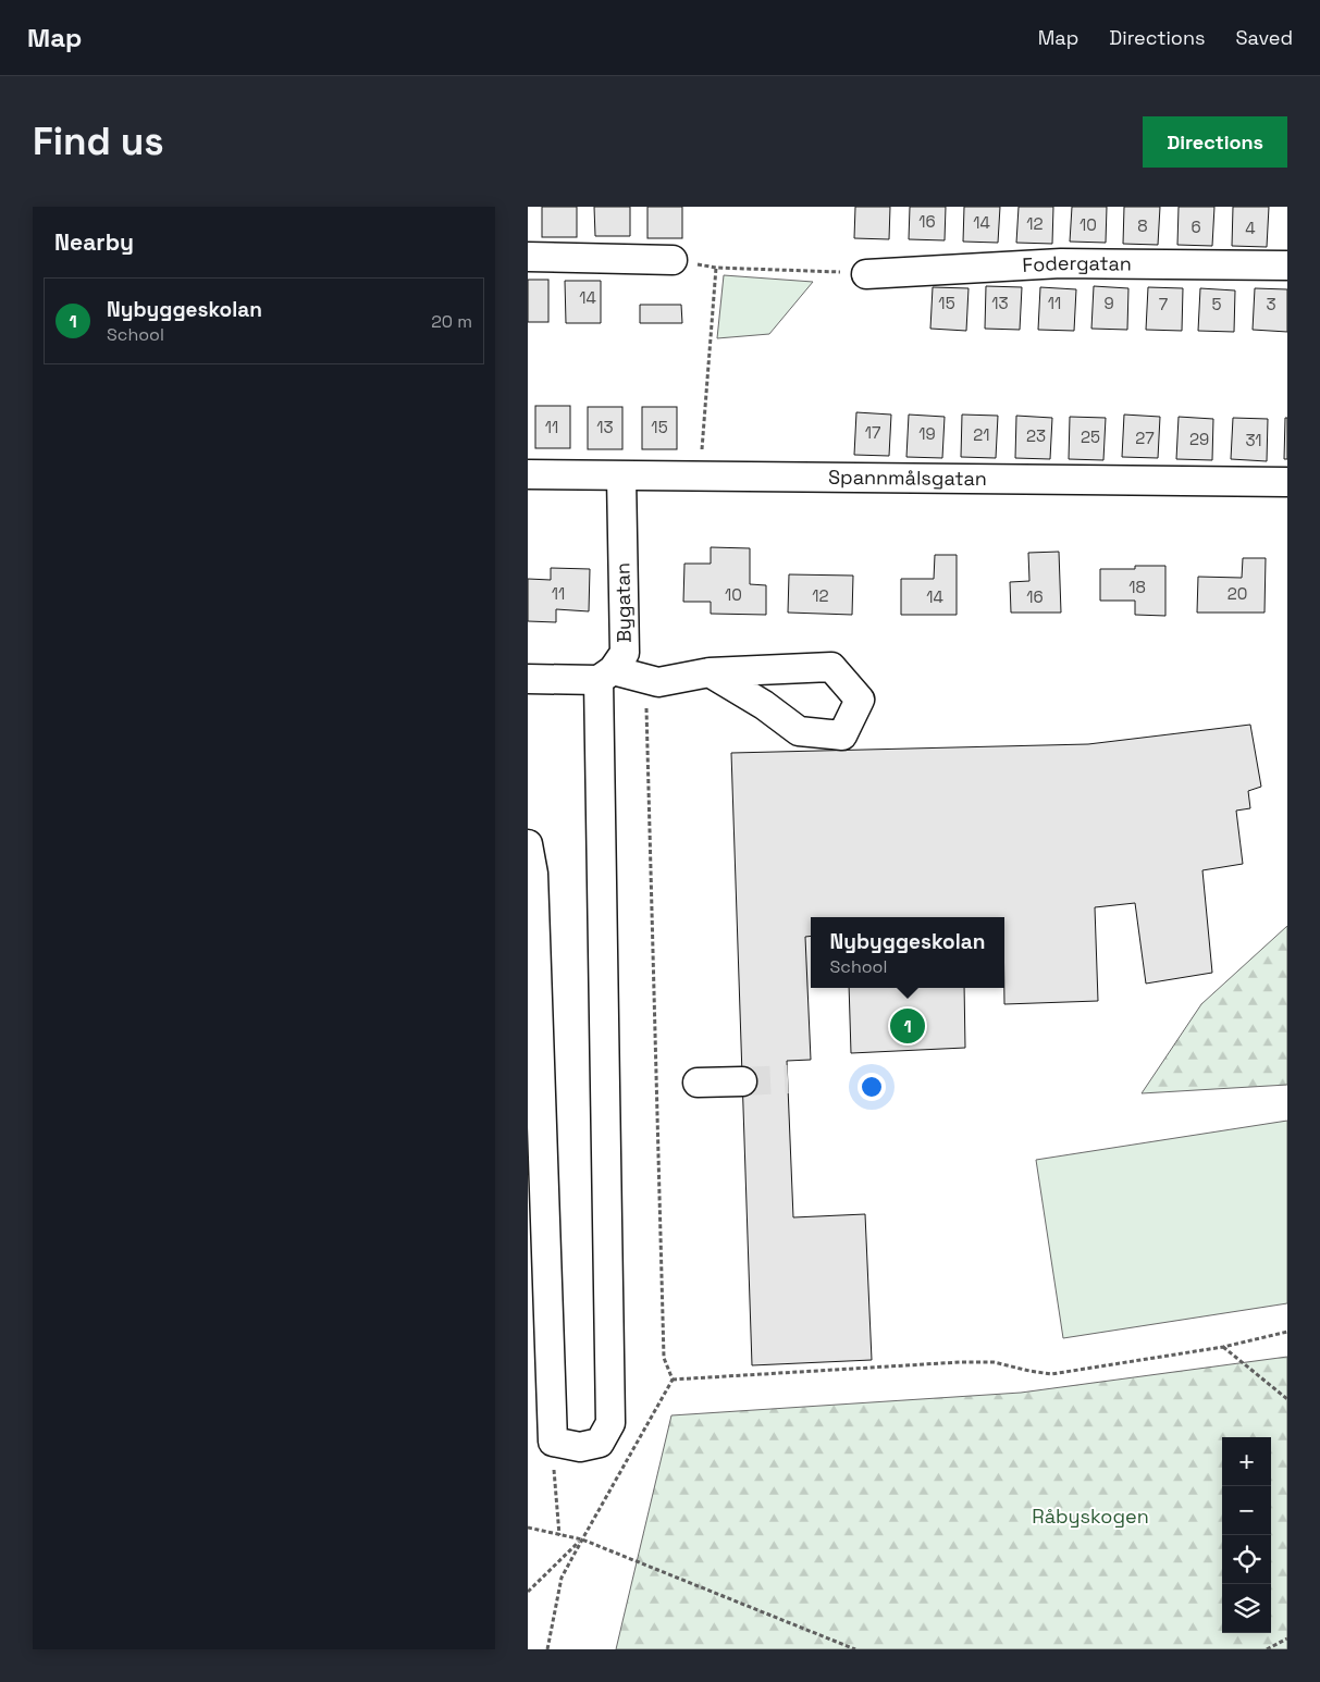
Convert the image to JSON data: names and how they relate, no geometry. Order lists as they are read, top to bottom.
{
  "streets": {
    "street": ["Fodergatan", "Spannmålsgatan", "Bygatan"]
  },
  "crossings": [
    ["Spannmålsgatan", "Bygatan"]
  ],
  "parks": ["Råbyskogen"],
  "house_numbers": [
    "16",
    "14",
    "12",
    "10",
    "8",
    "6",
    "4",
    "14",
    "15",
    "13",
    "11",
    "9",
    "7",
    "5",
    "3",
    "11",
    "13",
    "15",
    "17",
    "19",
    "21",
    "23",
    "25",
    "27",
    "29",
    "31",
    "18",
    "11",
    "20",
    "10",
    "12",
    "14",
    "16"
  ],
  "page": {
    "header": "Map",
    "nav": ["Map", "Directions", "Saved"],
    "buttons": "Directions",
    "title": "Find us",
    "heading": "Nearby",
    "list": [
      {
        "mark": "1",
        "name": "Nybyggeskolan",
        "note": "School",
        "value": "20 m"
      }
    ],
    "popup": ["Nybyggeskolan", "School"],
    "pins": "1",
    "map_buttons": ["+", "−"]
  }
}
